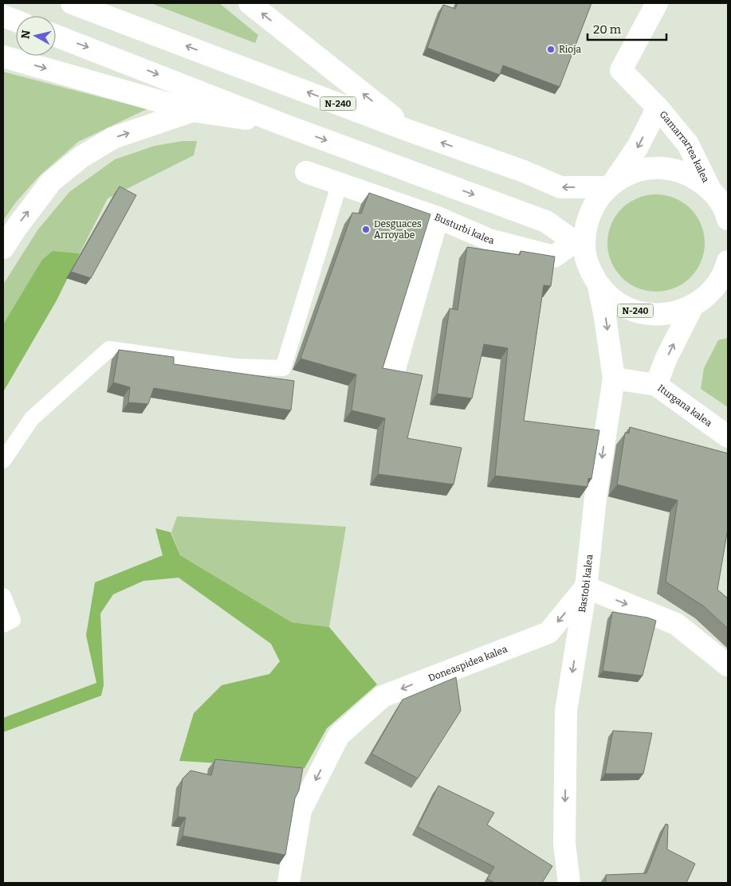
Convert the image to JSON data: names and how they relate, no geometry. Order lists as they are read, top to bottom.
{
  "streets": {
    "main road": [
      "N-240",
      "Gamarrartea kalea",
      "Busturbi kalea",
      "Iturgana kalea",
      "Bastobi kalea",
      "Doneaspidea kalea"
    ]
  },
  "crossings": [
    ["N-240", "Gamarrartea kalea"],
    ["N-240", "Busturbi kalea"],
    ["N-240", "Bastobi kalea"],
    ["Iturgana kalea", "Bastobi kalea"],
    ["Bastobi kalea", "Doneaspidea kalea"]
  ],
  "one_way": ["Bastobi kalea", "Doneaspidea kalea"],
  "places": ["Rioja", "Desguaces Arroyabe"],
  "scale_bar": "20 m",
  "north": "left"
}
